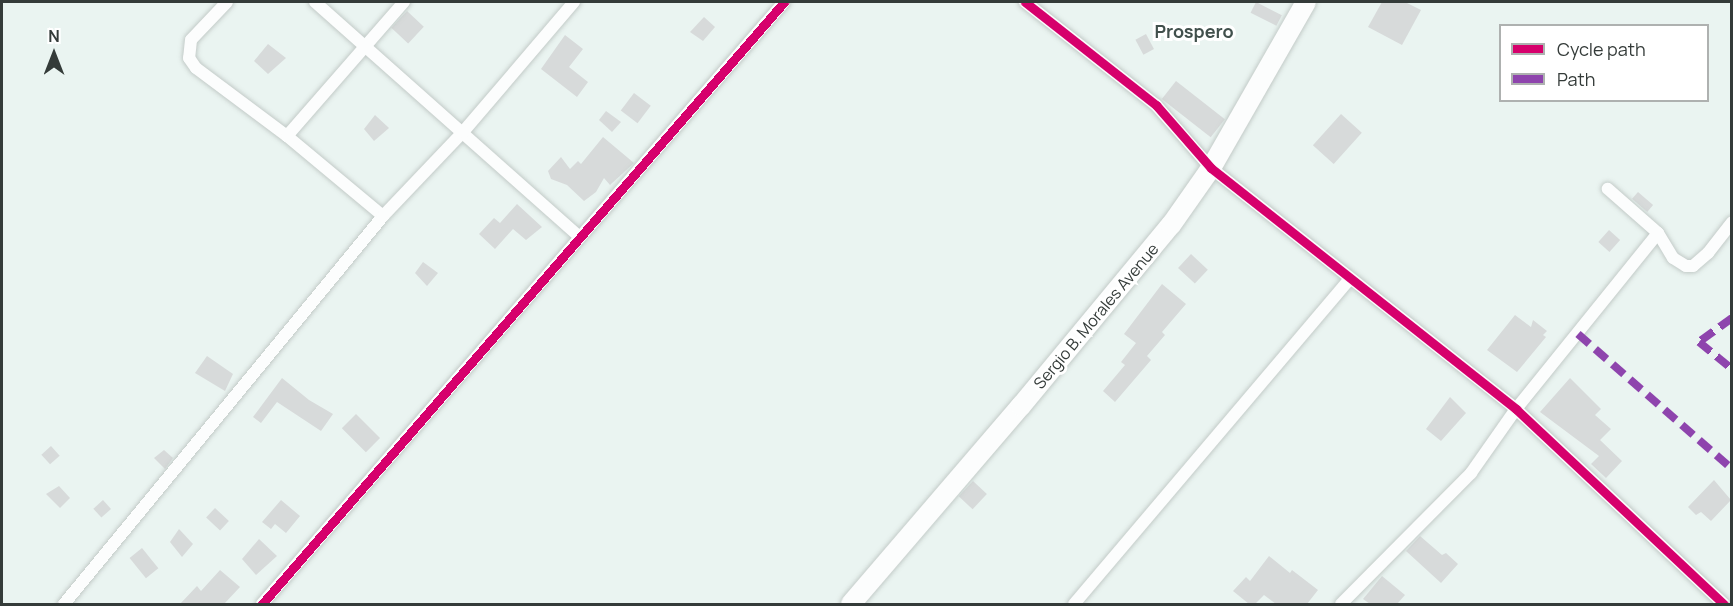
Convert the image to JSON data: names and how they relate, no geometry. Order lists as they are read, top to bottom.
{
  "streets": {
    "main road": ["Sergio B. Morales Avenue"]
  },
  "districts": ["Prospero"],
  "legend": ["Cycle path", "Path"],
  "north": "top"
}
